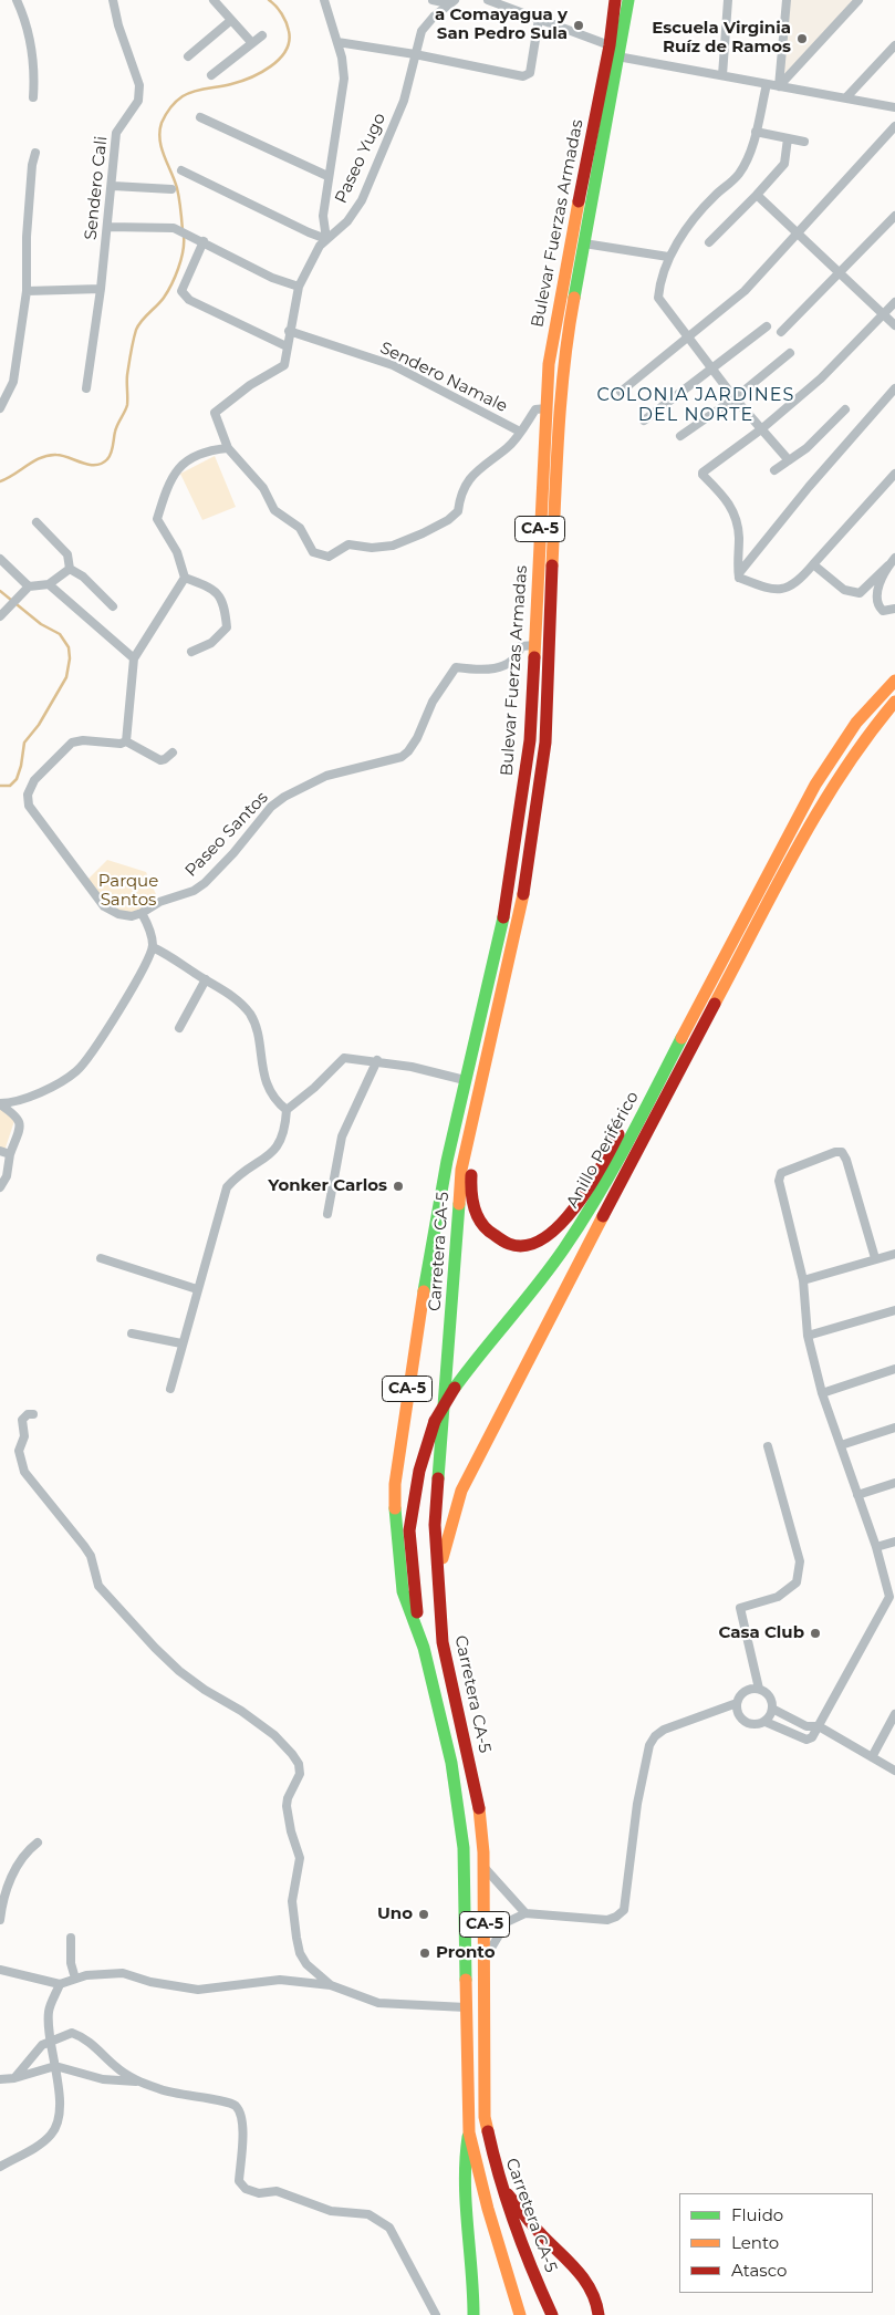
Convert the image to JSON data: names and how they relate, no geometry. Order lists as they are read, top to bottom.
{
  "streets": {
    "highway": [
      "Bulevar Fuerzas Armadas",
      "CA-5",
      "Anillo Periférico",
      "Carretera CA-5"
    ],
    "street": [
      "Paseo Yugo",
      "Sendero Cali",
      "Sendero Namale",
      "Paseo Santos"
    ]
  },
  "crossings": [
    ["Paseo Yugo", "Bulevar Fuerzas Armadas"],
    ["Paseo Yugo", "Sendero Namale"],
    ["Bulevar Fuerzas Armadas", "Paseo Santos"],
    ["Bulevar Fuerzas Armadas", "Carretera CA-5"],
    ["Anillo Periférico", "Carretera CA-5"]
  ],
  "districts": ["COLONIA JARDINES DEL NORTE"],
  "parks": ["Parque Santos"],
  "places": [
    "a Comayagua y San Pedro Sula",
    "Escuela Virginia Ruíz de Ramos",
    "Yonker Carlos",
    "Casa Club",
    "Uno",
    "Pronto"
  ],
  "legend": ["Fluido", "Lento", "Atasco"]
}
